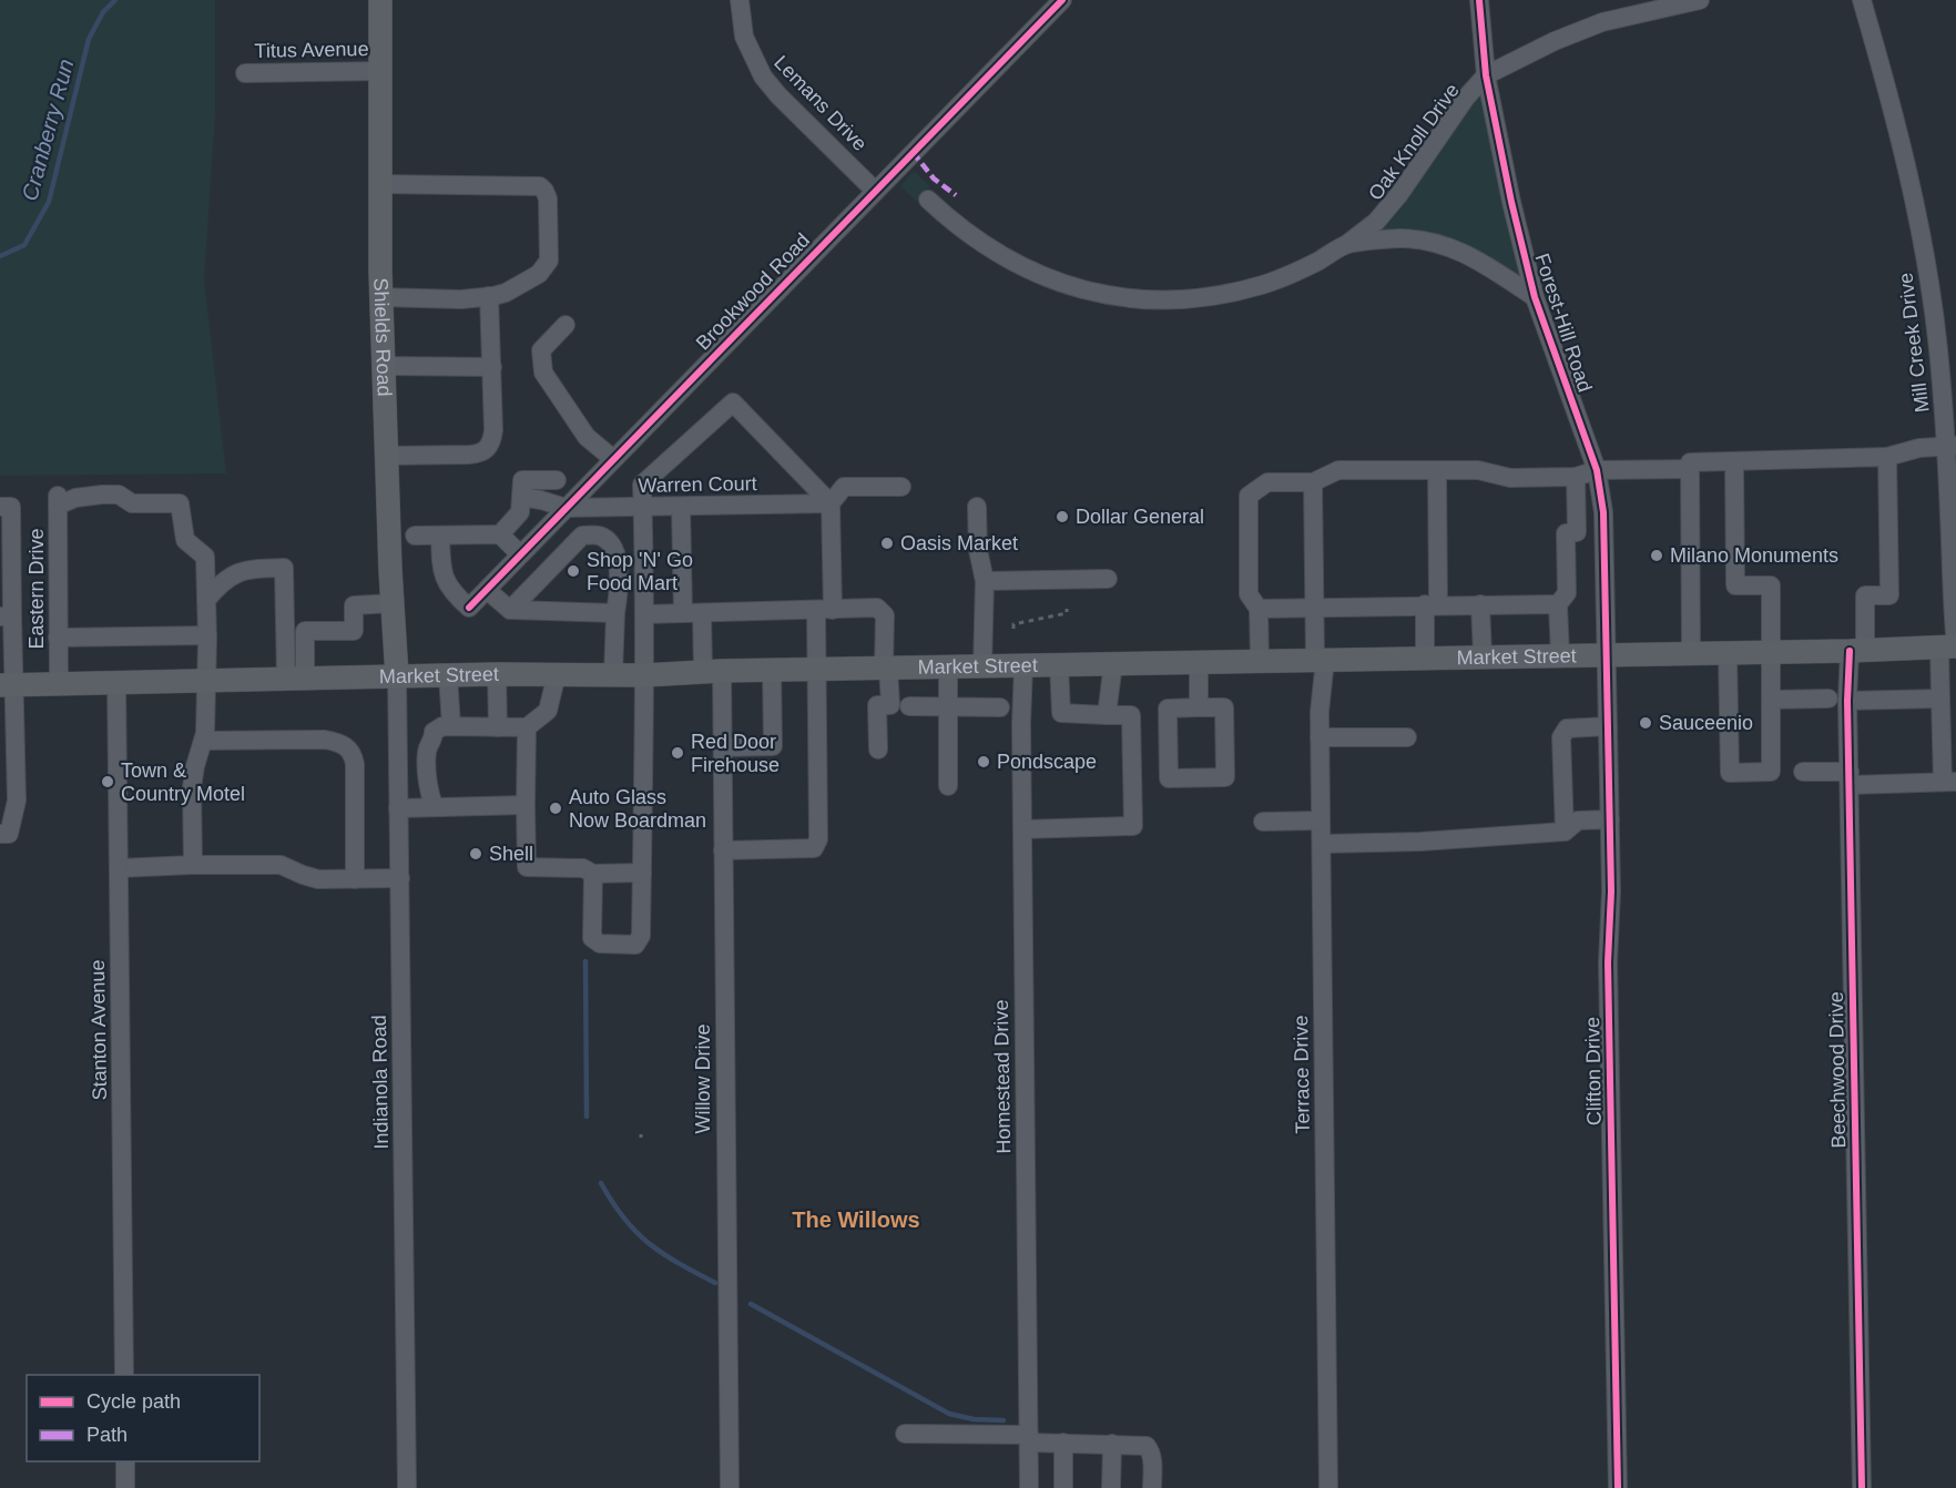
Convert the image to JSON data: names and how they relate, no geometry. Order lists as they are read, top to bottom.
{
  "streets": {
    "main road": ["Shields Road", "Market Street"],
    "street": [
      "Titus Avenue",
      "Lemans Drive",
      "Oak Knoll Drive",
      "Brookwood Road",
      "Forest-Hill Road",
      "Mill Creek Drive",
      "Warren Court",
      "Eastern Drive",
      "Stanton Avenue",
      "Beechwood Drive",
      "Clifton Drive",
      "Terrace Drive",
      "Homestead Drive",
      "Willow Drive",
      "Indianola Road"
    ]
  },
  "crossings": [
    ["Titus Avenue", "Shields Road"],
    ["Lemans Drive", "Brookwood Road"],
    ["Oak Knoll Drive", "Forest-Hill Road"],
    ["Brookwood Road", "Warren Court"],
    ["Forest-Hill Road", "Market Street"],
    ["Forest-Hill Road", "Clifton Drive"],
    ["Shields Road", "Market Street"],
    ["Shields Road", "Indianola Road"],
    ["Mill Creek Drive", "Market Street"],
    ["Warren Court", "Willow Drive"],
    ["Eastern Drive", "Market Street"],
    ["Market Street", "Stanton Avenue"],
    ["Market Street", "Beechwood Drive"],
    ["Market Street", "Clifton Drive"],
    ["Market Street", "Terrace Drive"],
    ["Market Street", "Homestead Drive"],
    ["Market Street", "Willow Drive"],
    ["Market Street", "Indianola Road"]
  ],
  "districts": ["The Willows"],
  "water": ["Cranberry Run"],
  "places": [
    "Dollar General",
    "Oasis Market",
    "Milano Monuments",
    "Shop 'N' Go Food Mart",
    "Sauceenio",
    "Red Door Firehouse",
    "Pondscape",
    "Town & Country Motel",
    "Auto Glass Now Boardman",
    "Shell"
  ],
  "legend": ["Cycle path", "Path"]
}
